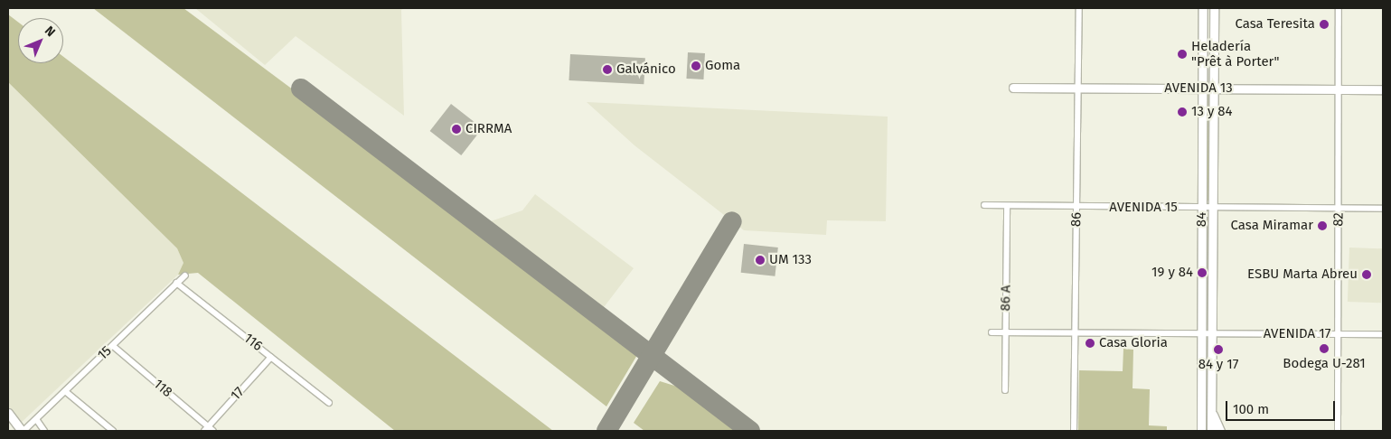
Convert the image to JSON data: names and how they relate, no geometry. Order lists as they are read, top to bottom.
{
  "streets": {
    "main road": ["AVENIDA 13", "84"],
    "street": [
      "AVENIDA 15",
      "86",
      "82",
      "86 A",
      "AVENIDA 17",
      "116",
      "15",
      "118",
      "17"
    ]
  },
  "crossings": [
    ["AVENIDA 13", "86"],
    ["AVENIDA 13", "84"],
    ["AVENIDA 13", "82"],
    ["AVENIDA 15", "86"],
    ["AVENIDA 15", "84"],
    ["AVENIDA 15", "82"],
    ["AVENIDA 15", "86 A"],
    ["84", "AVENIDA 17"],
    ["82", "AVENIDA 17"],
    ["116", "15"],
    ["116", "17"],
    ["15", "118"],
    ["118", "17"]
  ],
  "places": [
    "Casa Teresita",
    "Heladería \"Prêt à Porter\"",
    "Goma",
    "Galvánico",
    "13 y 84",
    "CIRRMA",
    "Casa Miramar",
    "UM 133",
    "19 y 84",
    "ESBU Marta Abreu",
    "Casa Gloria",
    "Bodega U-281",
    "84 y 17"
  ],
  "scale_bar": "100 m",
  "north": "top right"
}
